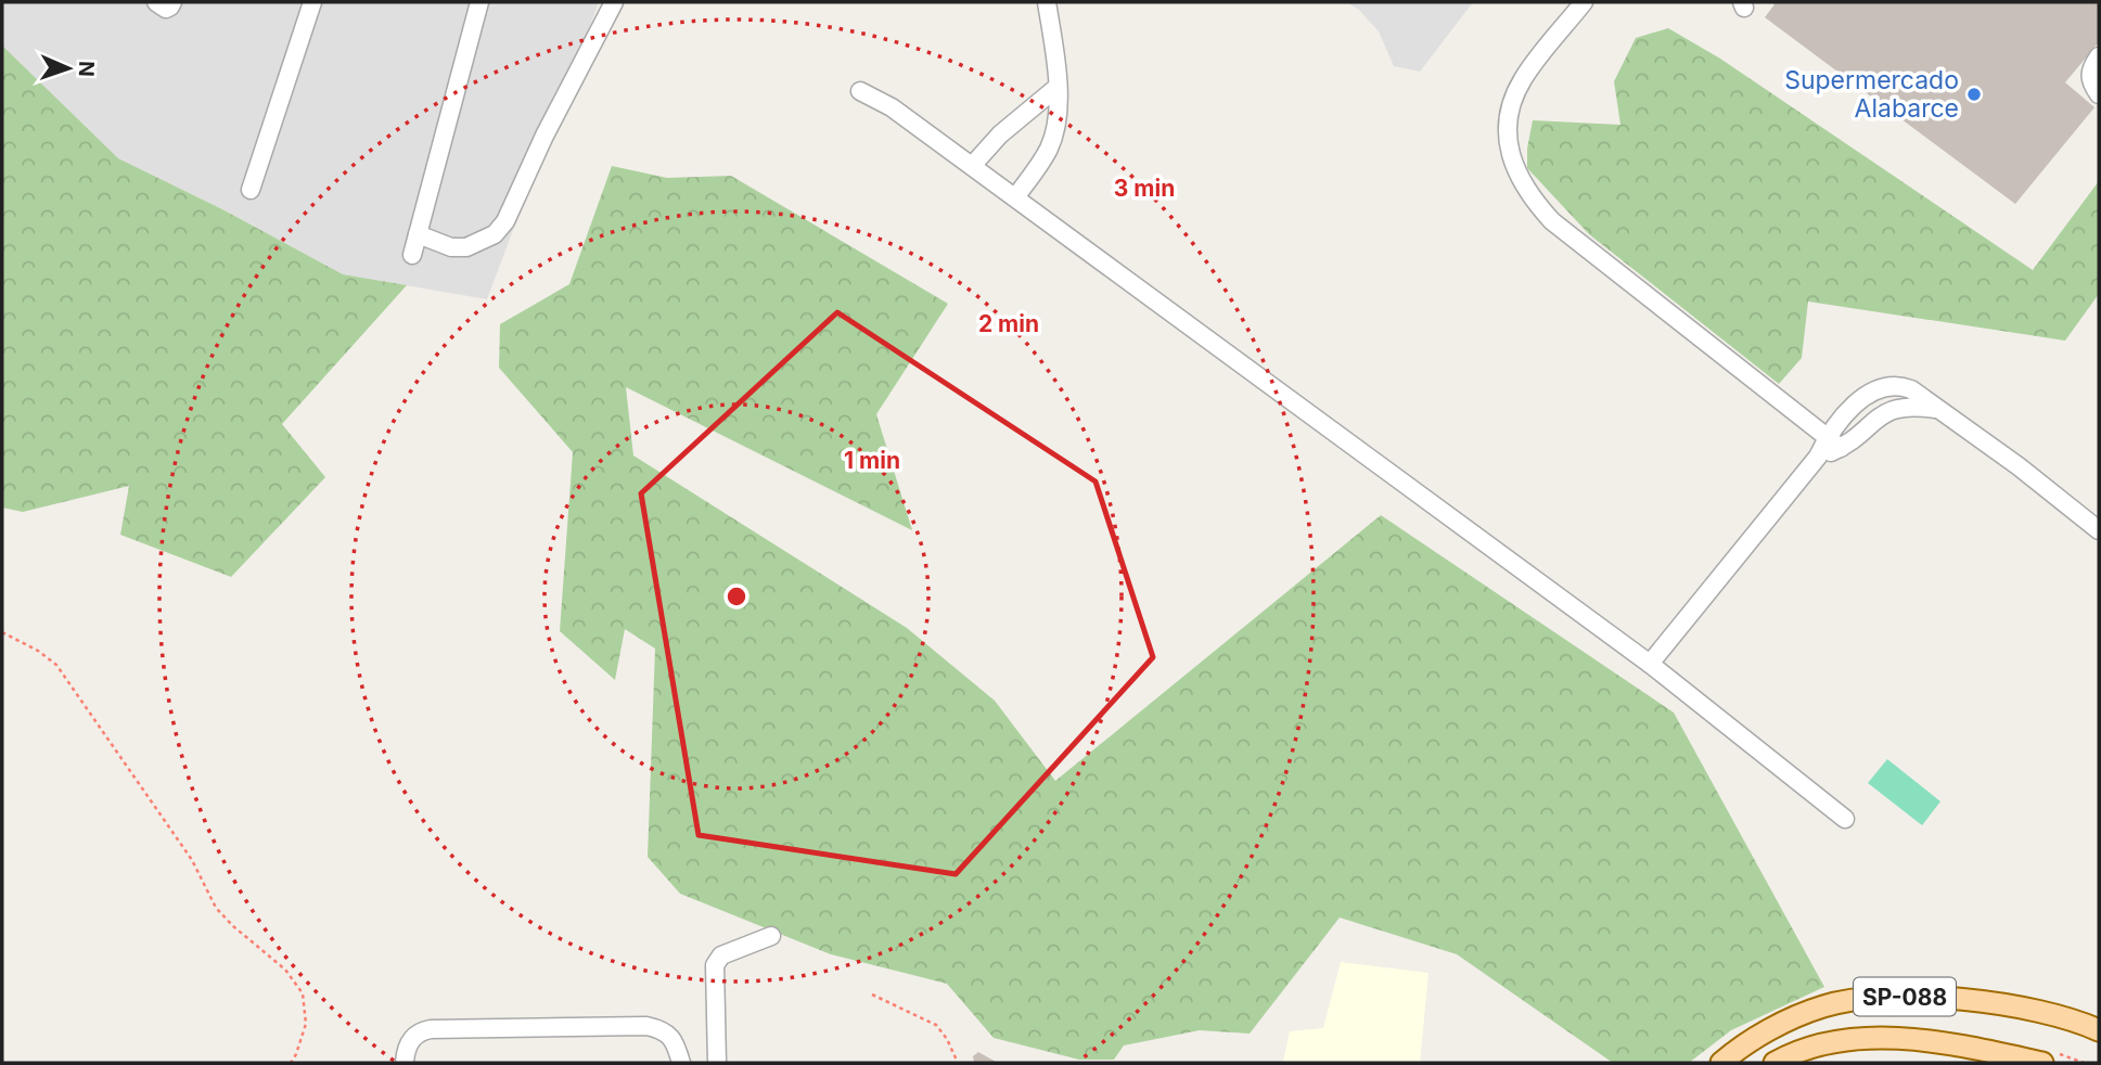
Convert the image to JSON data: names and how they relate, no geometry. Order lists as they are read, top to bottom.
{
  "streets": {
    "main road": ["SP-088"]
  },
  "places": ["Supermercado Alabarce"],
  "north": "right",
  "rings": ["3 min", "2 min", "1 min"]
}
